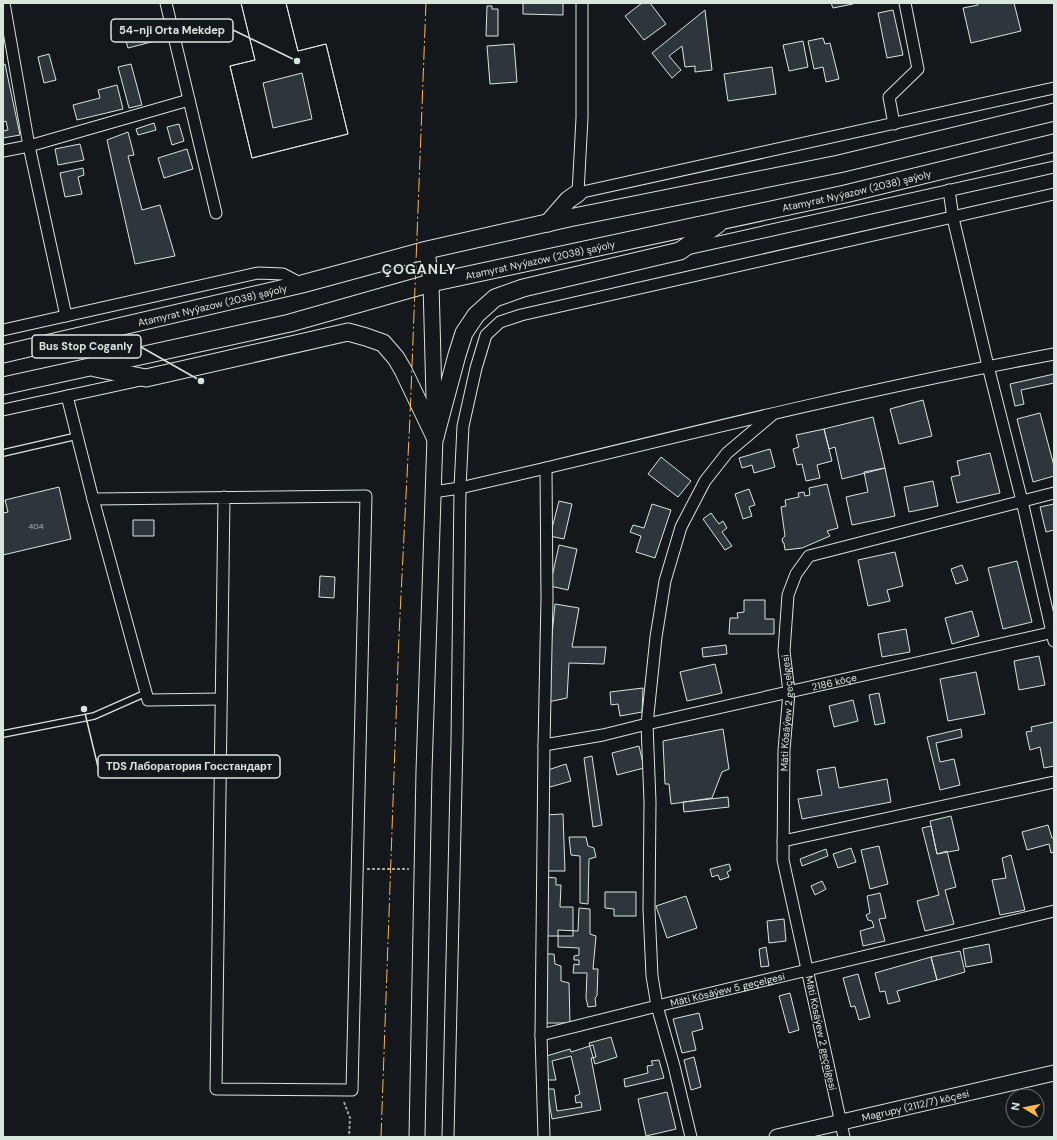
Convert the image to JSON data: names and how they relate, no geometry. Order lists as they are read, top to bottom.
{
  "streets": {
    "main road": ["Atamyrat Nyýazow (2038) şaýoly"],
    "street": [
      "2186 köçe",
      "Mäti Kösäýew 2 geçelgesi",
      "Mäti Kösäýew 5 geçelgesi",
      "Magrupy (2112/7) köçesi"
    ]
  },
  "crossings": [
    ["2186 köçe", "Mäti Kösäýew 2 geçelgesi"],
    ["Mäti Kösäýew 2 geçelgesi", "Mäti Kösäýew 5 geçelgesi"],
    ["Mäti Kösäýew 2 geçelgesi", "Magrupy (2112/7) köçesi"]
  ],
  "districts": ["ÇOGANLY"],
  "places": ["54-nji Orta Mekdep", "Bus Stop Coganly", "TDS Лаборатория Госстандарт"],
  "house_numbers": ["404"],
  "north": "left"
}
